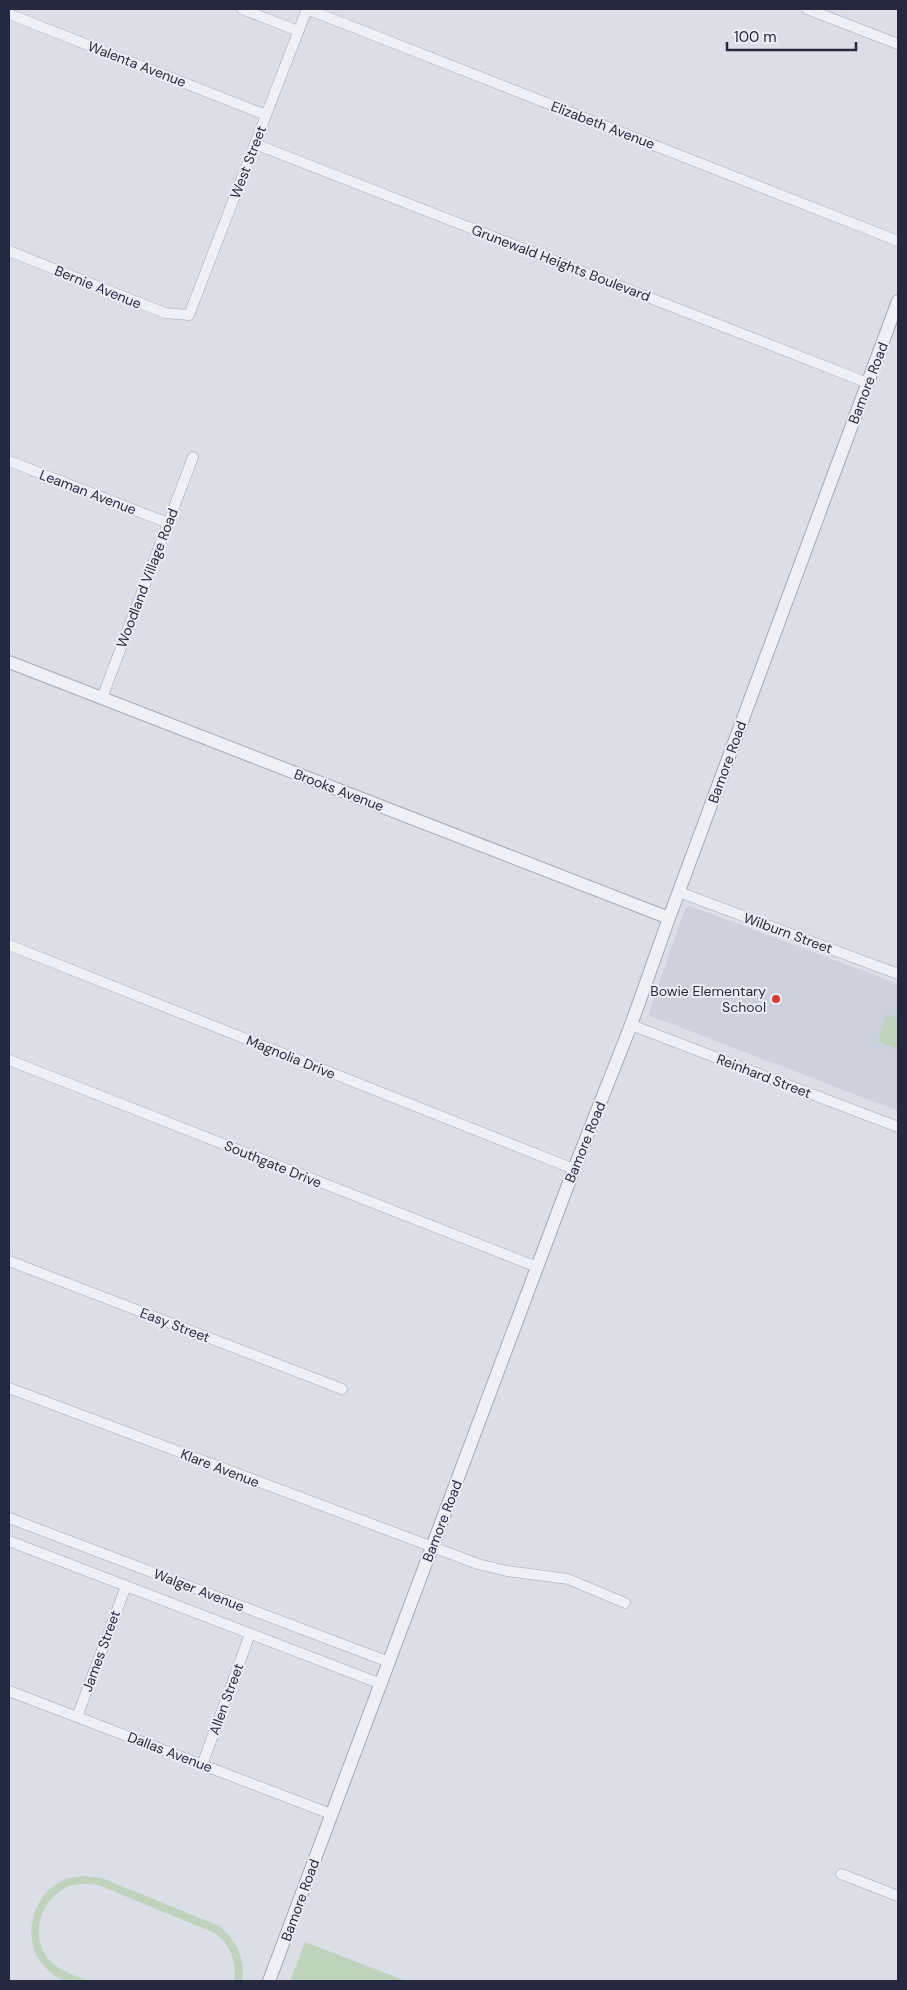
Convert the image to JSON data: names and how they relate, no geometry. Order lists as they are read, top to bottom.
{
  "streets": {
    "street": [
      "Walenta Avenue",
      "Elizabeth Avenue",
      "West Street",
      "Grunewald Heights Boulevard",
      "Bernie Avenue",
      "Bamore Road",
      "Leaman Avenue",
      "Woodland Village Road",
      "Brooks Avenue",
      "Wilburn Street",
      "Magnolia Drive",
      "Reinhard Street",
      "Southgate Drive",
      "Easy Street",
      "Klare Avenue",
      "Walger Avenue",
      "James Street",
      "Allen Street",
      "Dallas Avenue"
    ]
  },
  "crossings": [
    ["Walenta Avenue", "West Street"],
    ["Elizabeth Avenue", "West Street"],
    ["West Street", "Grunewald Heights Boulevard"],
    ["West Street", "Bernie Avenue"],
    ["Grunewald Heights Boulevard", "Bamore Road"],
    ["Bamore Road", "Brooks Avenue"],
    ["Bamore Road", "Wilburn Street"],
    ["Bamore Road", "Magnolia Drive"],
    ["Bamore Road", "Reinhard Street"],
    ["Bamore Road", "Southgate Drive"],
    ["Bamore Road", "Klare Avenue"],
    ["Bamore Road", "Walger Avenue"],
    ["Bamore Road", "Dallas Avenue"],
    ["Leaman Avenue", "Woodland Village Road"],
    ["Woodland Village Road", "Brooks Avenue"],
    ["Walger Avenue", "James Street"],
    ["Walger Avenue", "Allen Street"],
    ["James Street", "Dallas Avenue"],
    ["Allen Street", "Dallas Avenue"]
  ],
  "places": ["Bowie Elementary School"],
  "scale_bar": "100 m"
}
